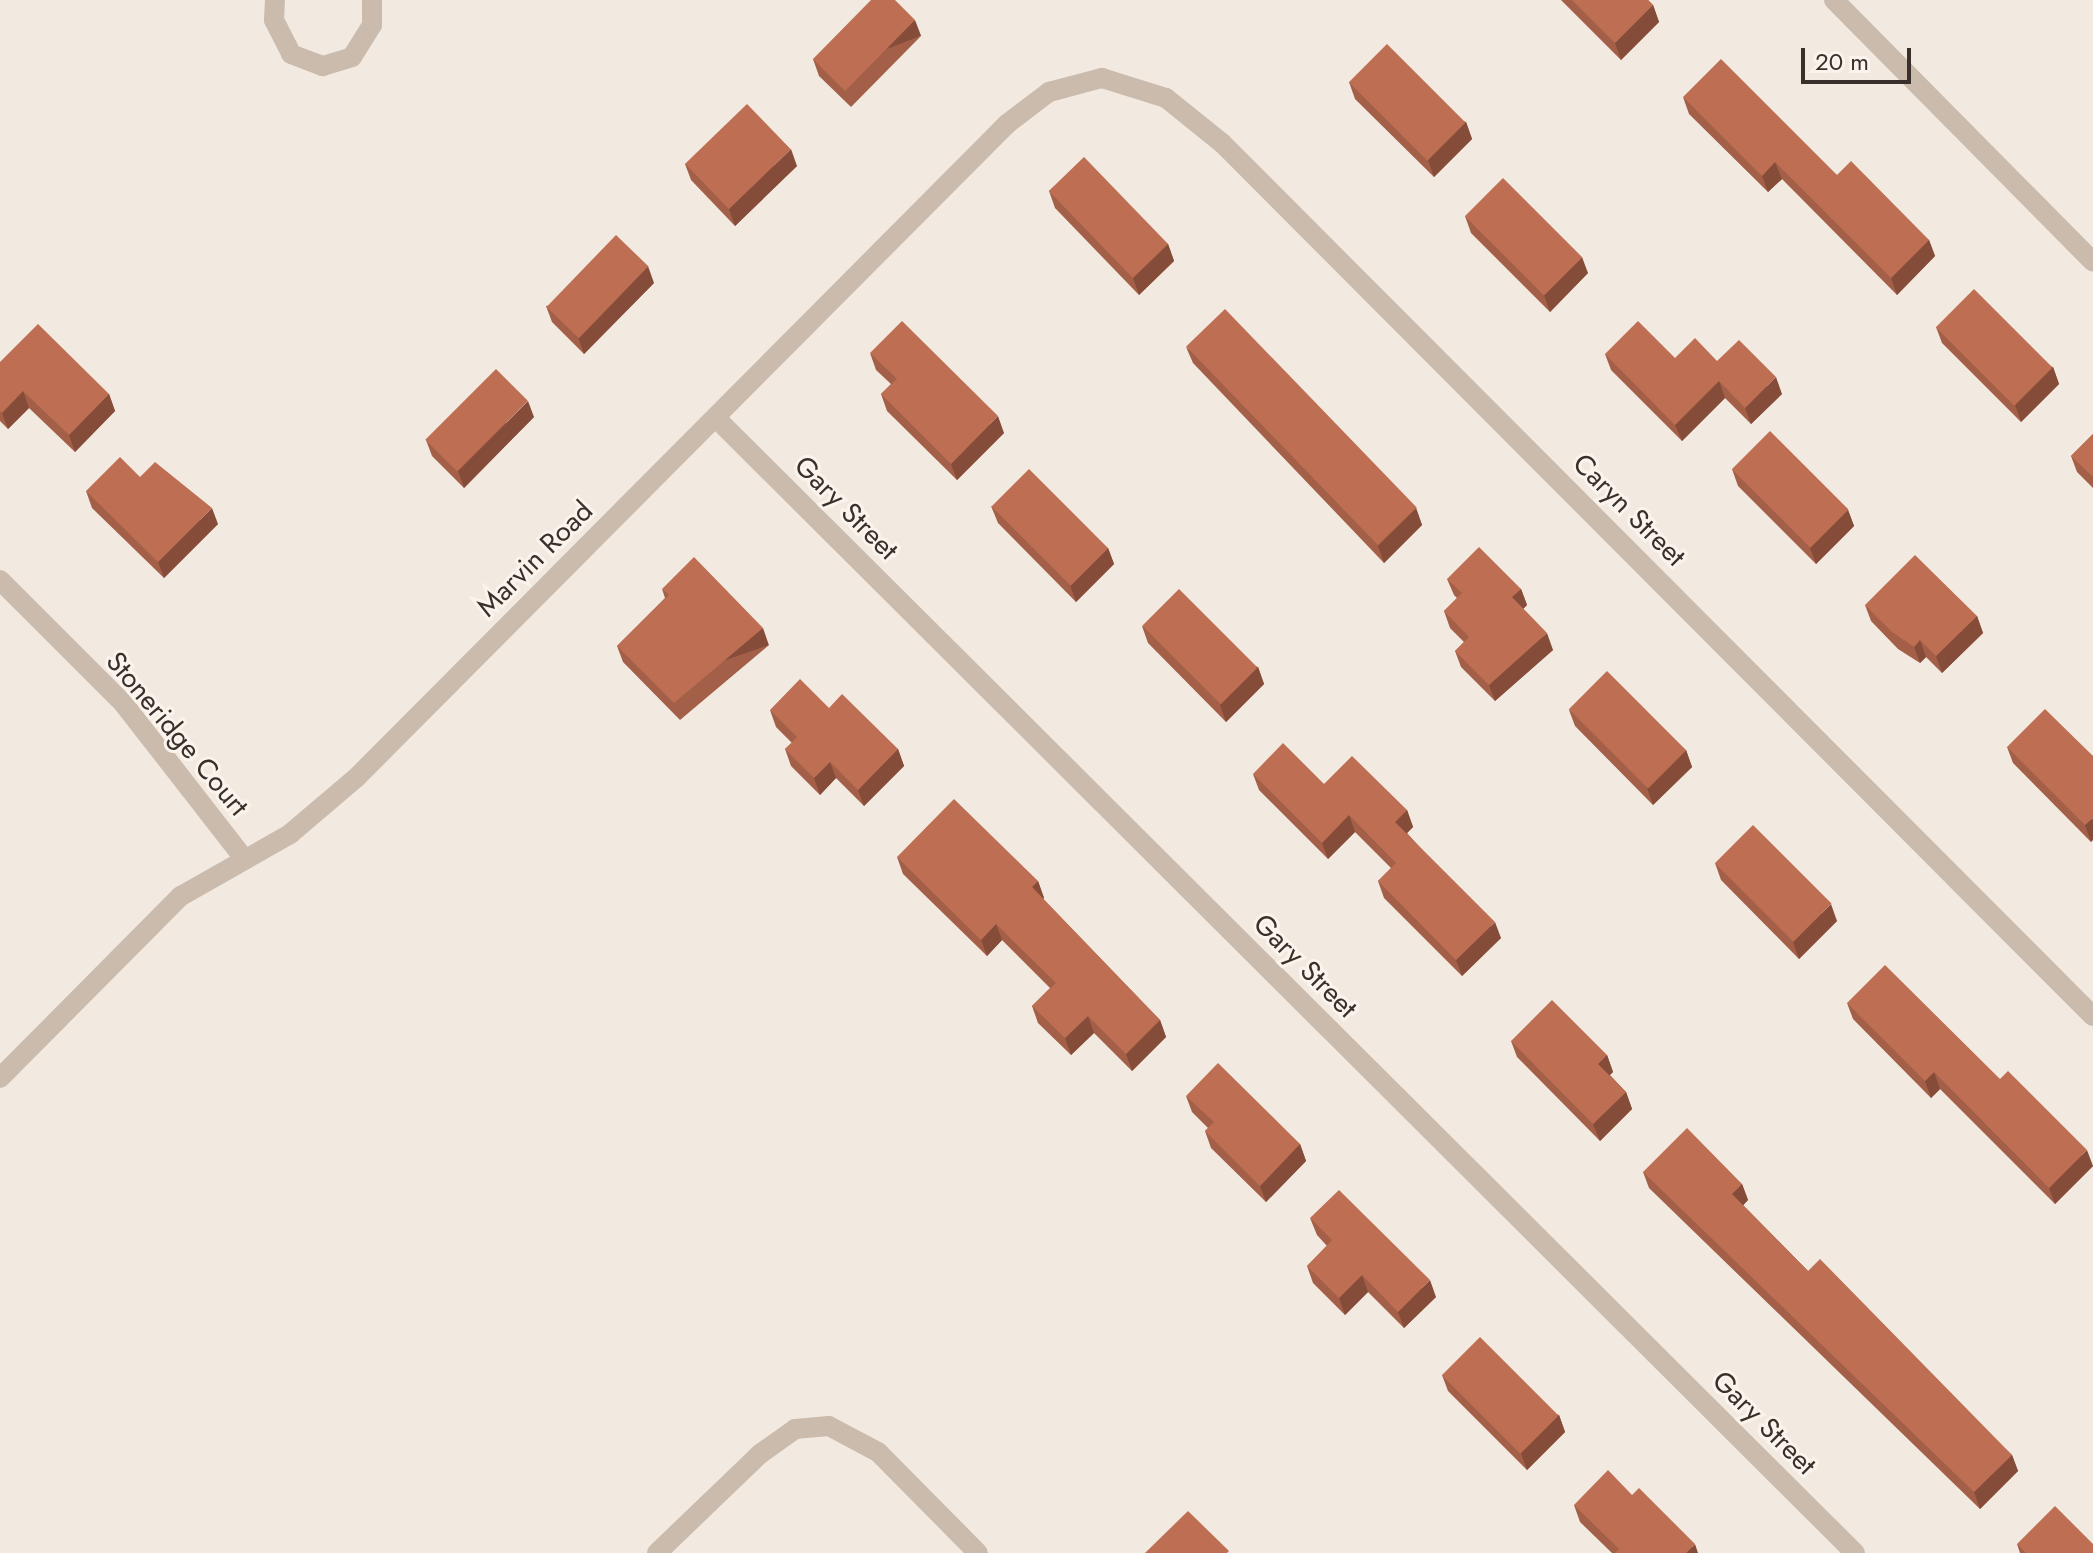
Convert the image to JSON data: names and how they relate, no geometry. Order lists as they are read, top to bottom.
{
  "streets": {
    "street": [
      "Gary Street",
      "Caryn Street",
      "Marvin Road",
      "Stoneridge Court"
    ]
  },
  "crossings": [
    ["Gary Street", "Marvin Road"],
    ["Caryn Street", "Marvin Road"],
    ["Marvin Road", "Stoneridge Court"]
  ],
  "scale_bar": "20 m"
}
